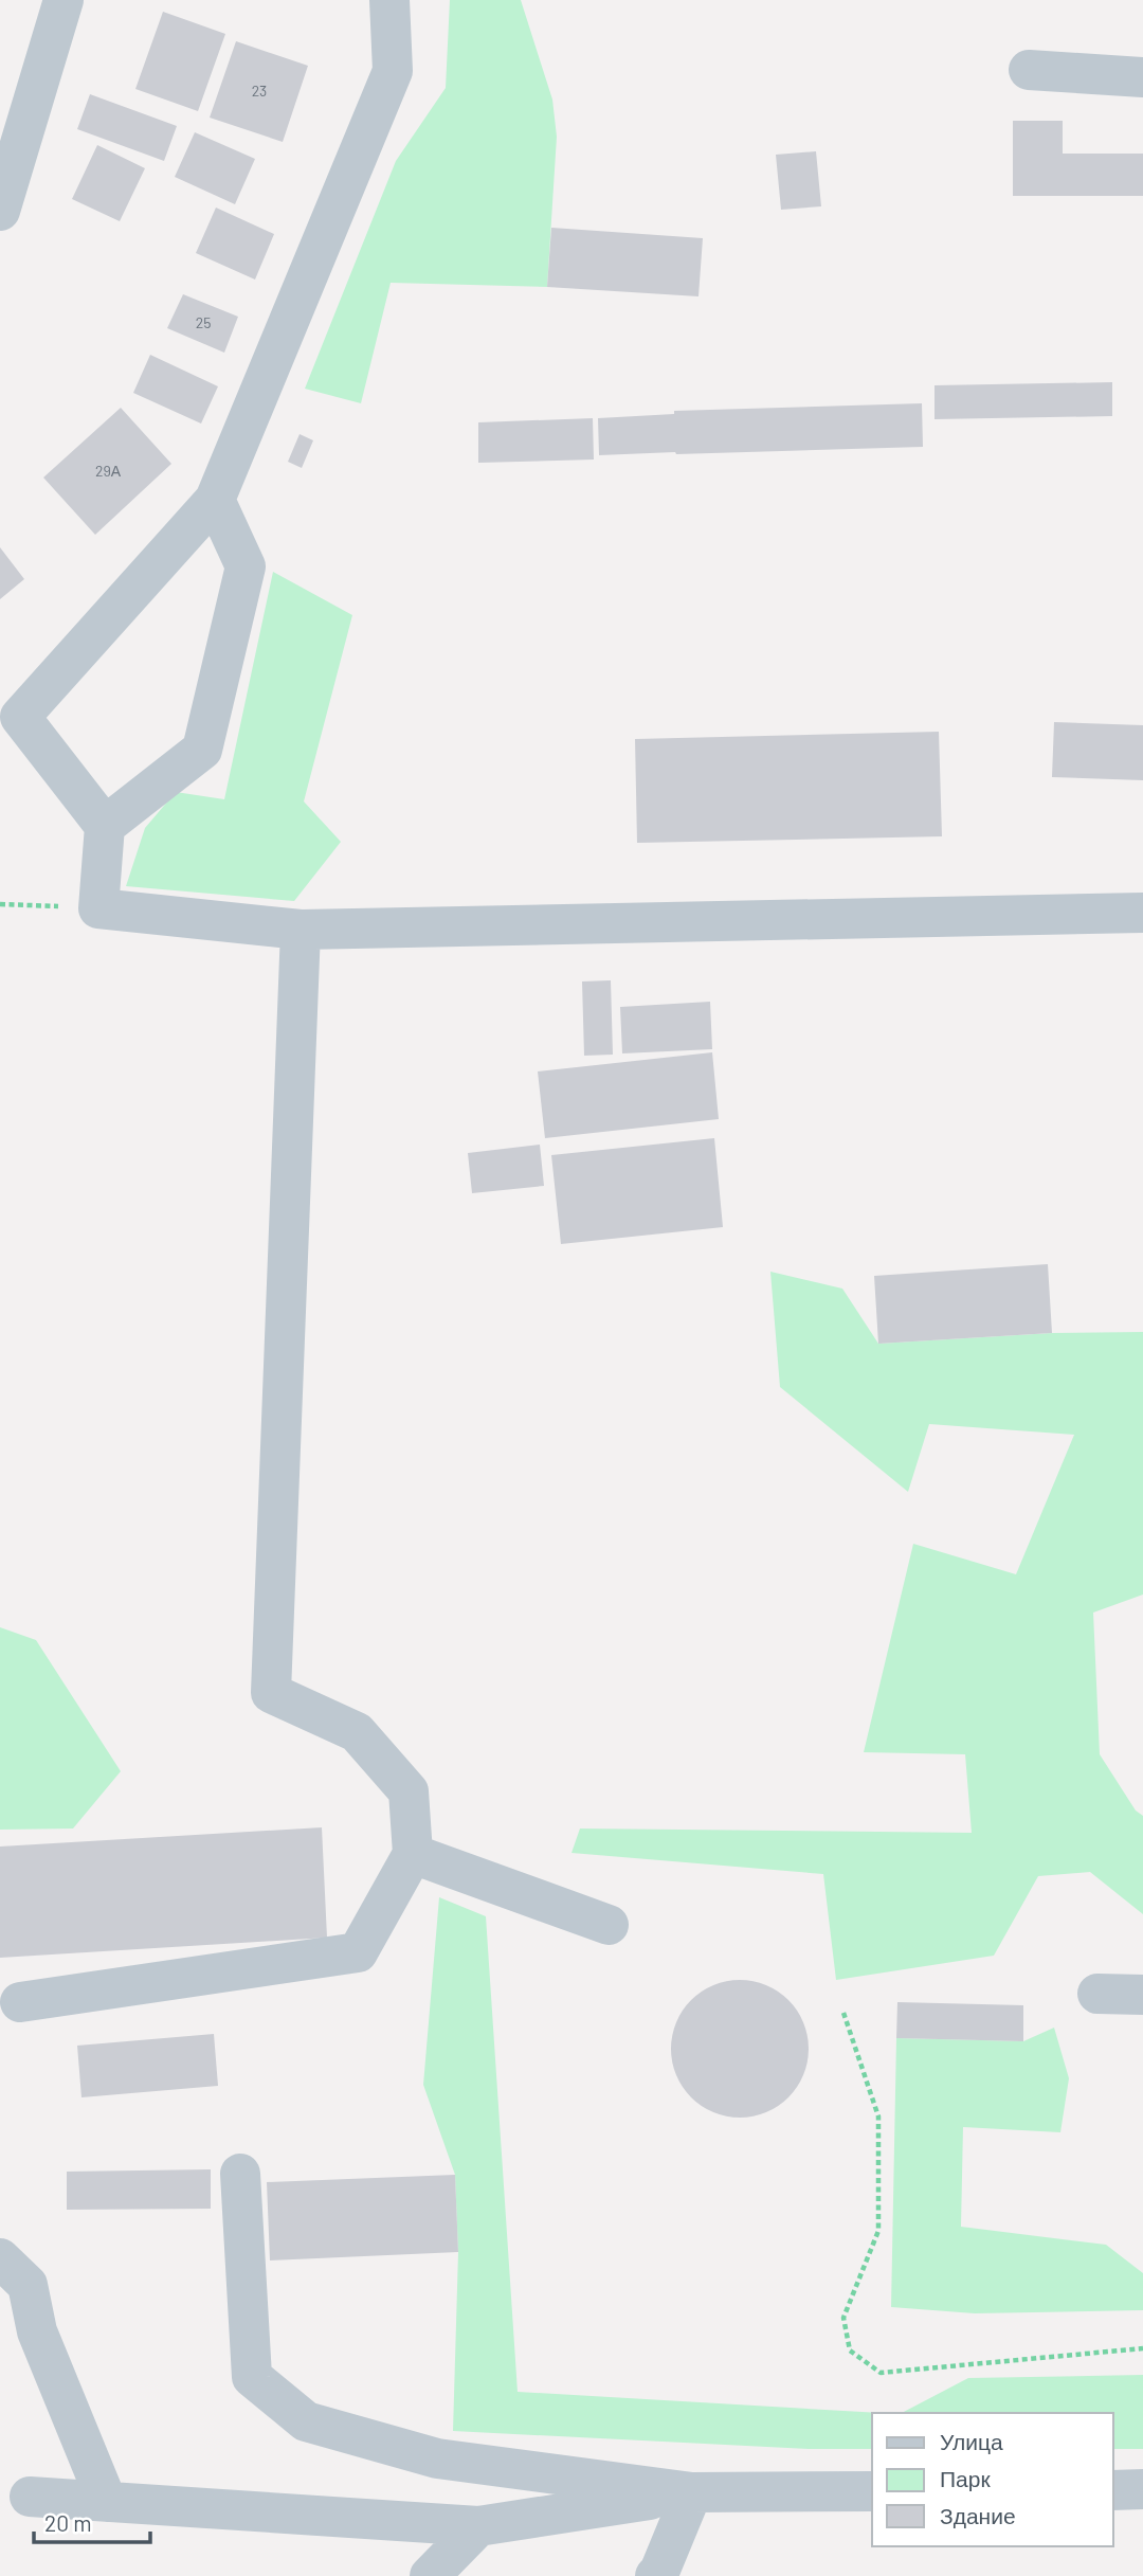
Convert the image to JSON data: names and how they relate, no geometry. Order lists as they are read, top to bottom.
{
  "house_numbers": ["23", "25", "29А"],
  "legend": ["Улица", "Парк", "Здание"],
  "scale_bar": "20 m"
}
